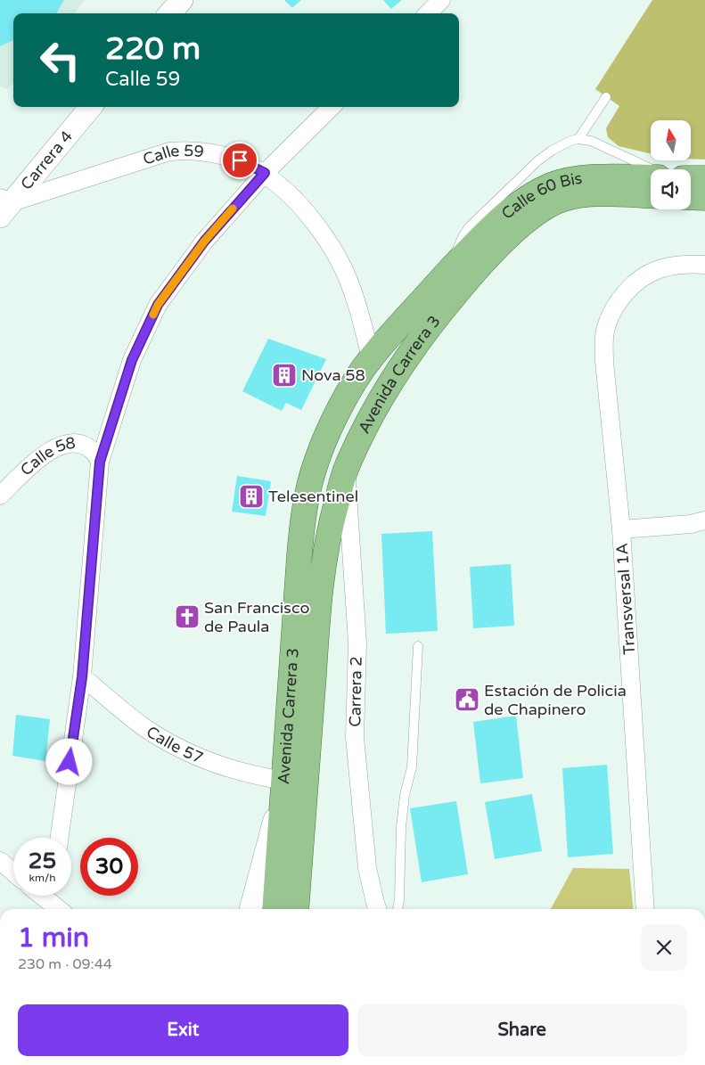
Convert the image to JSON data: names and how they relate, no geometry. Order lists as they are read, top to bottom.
{
  "streets": {
    "main road": ["Calle 60 Bis", "Avenida Carrera 3"],
    "street": [
      "Calle 59",
      "Carrera 4",
      "Calle 58",
      "Transversal 1A",
      "Carrera 2",
      "Calle 57"
    ]
  },
  "crossings": [
    ["Calle 59", "Carrera 4"],
    ["Calle 59", "Avenida Carrera 3"],
    ["Calle 60 Bis", "Avenida Carrera 3"],
    ["Avenida Carrera 3", "Carrera 2"],
    ["Avenida Carrera 3", "Calle 57"]
  ],
  "places": {
    "building": ["Nova 58", "Telesentinel"],
    "church": ["San Francisco de Paula"],
    "public building": ["Estación de Policia de Chapinero"]
  },
  "north": "top",
  "page": {
    "turn": ["220 m", "Calle 59"],
    "speed": "25 km/h",
    "limit": "30",
    "heading": ["1 min", "230 m · 09:44"],
    "buttons": ["Exit", "Share"]
  }
}
